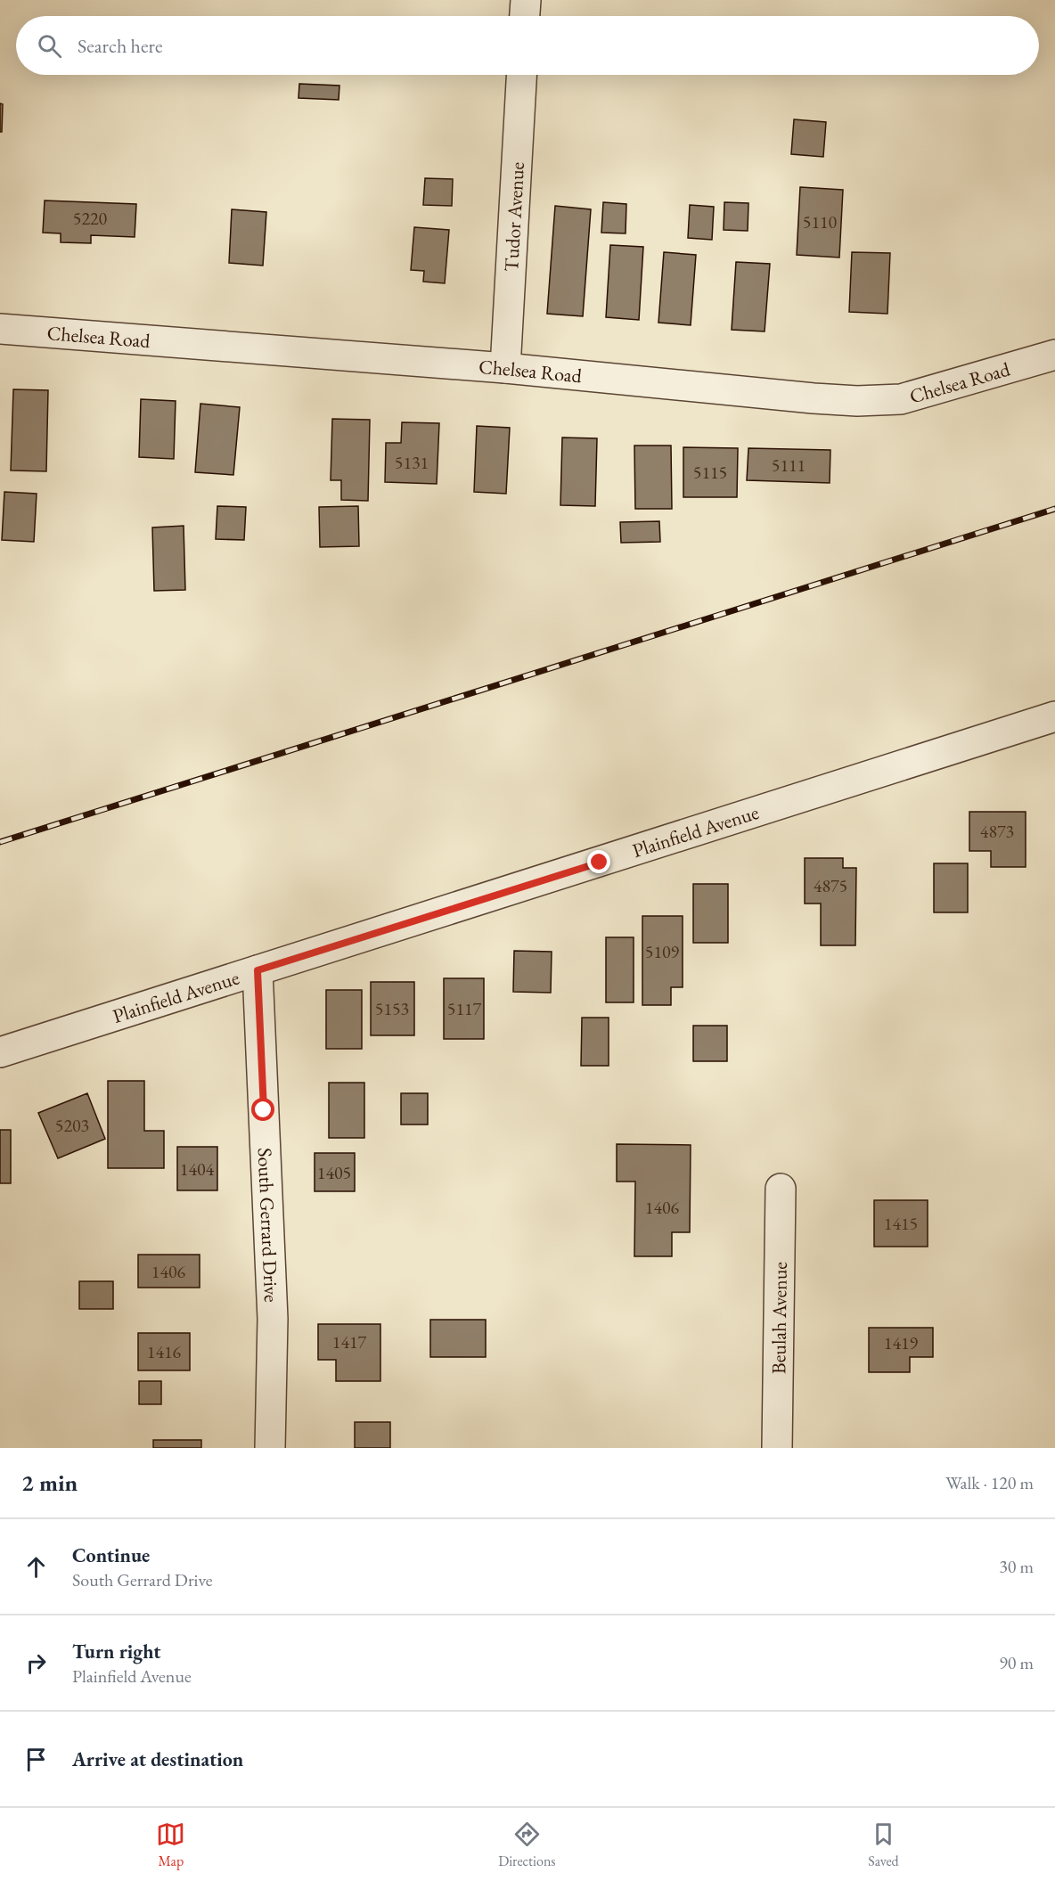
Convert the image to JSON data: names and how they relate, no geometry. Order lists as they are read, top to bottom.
{
  "streets": {
    "street": [
      "Tudor Avenue",
      "Chelsea Road",
      "Plainfield Avenue",
      "South Gerrard Drive",
      "Beulah Avenue"
    ]
  },
  "crossings": [
    ["Tudor Avenue", "Chelsea Road"],
    ["Plainfield Avenue", "South Gerrard Drive"]
  ],
  "house_numbers": [
    "5220",
    "5110",
    "5131",
    "5111",
    "5115",
    "4873",
    "4875",
    "5109",
    "5153",
    "5117",
    "5203",
    "1404",
    "1405",
    "1406",
    "1415",
    "1406",
    "1417",
    "1419",
    "1416"
  ],
  "page": {
    "search": "Search here",
    "heading": ["2 min", "Walk · 120 m"],
    "list": [
      ["Continue", "South Gerrard Drive", "30 m"],
      ["Turn right", "Plainfield Avenue", "90 m"],
      "Arrive at destination"
    ],
    "nav": ["Map", "Directions", "Saved"]
  }
}
